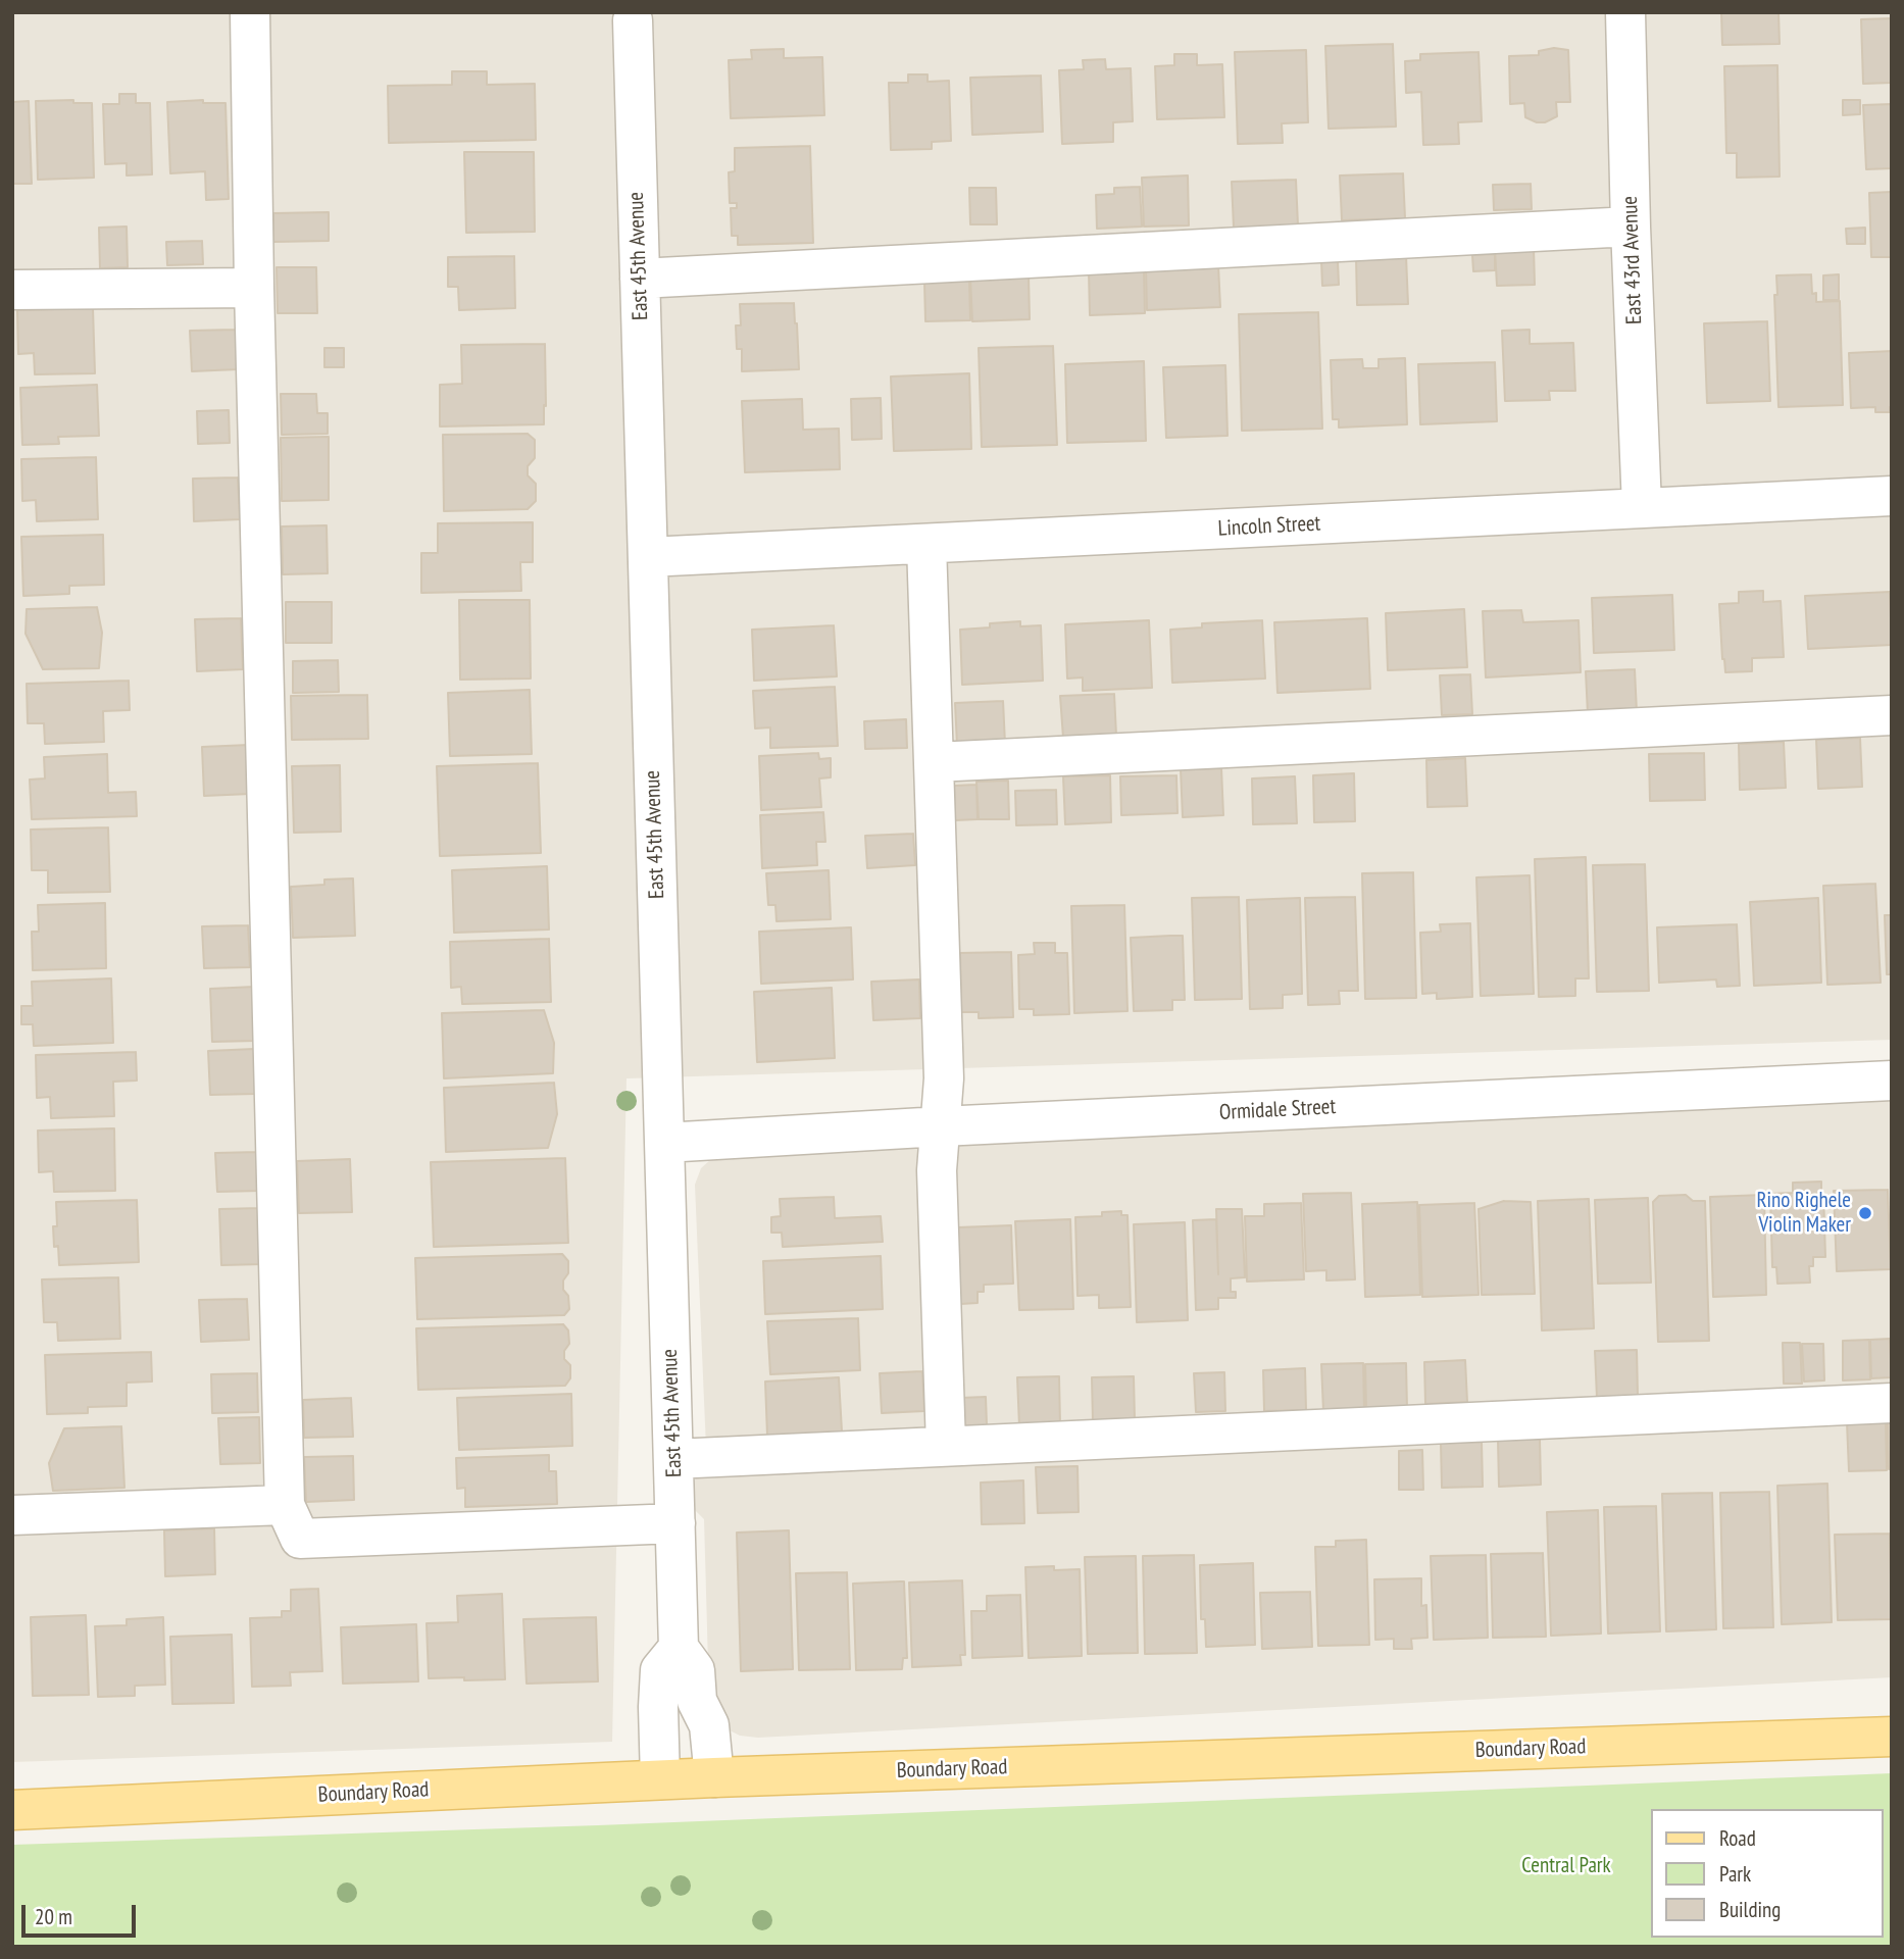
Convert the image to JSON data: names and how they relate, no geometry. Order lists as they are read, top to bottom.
{
  "streets": {
    "main road": ["Boundary Road"],
    "street": [
      "East 45th Avenue",
      "East 43rd Avenue",
      "Lincoln Street",
      "Ormidale Street"
    ]
  },
  "crossings": [
    ["East 45th Avenue", "Lincoln Street"],
    ["East 45th Avenue", "Ormidale Street"],
    ["East 45th Avenue", "Boundary Road"],
    ["East 43rd Avenue", "Lincoln Street"]
  ],
  "parks": ["Central Park"],
  "places": ["Rino Righele Violin Maker"],
  "legend": ["Road", "Park", "Building"],
  "scale_bar": "20 m"
}
